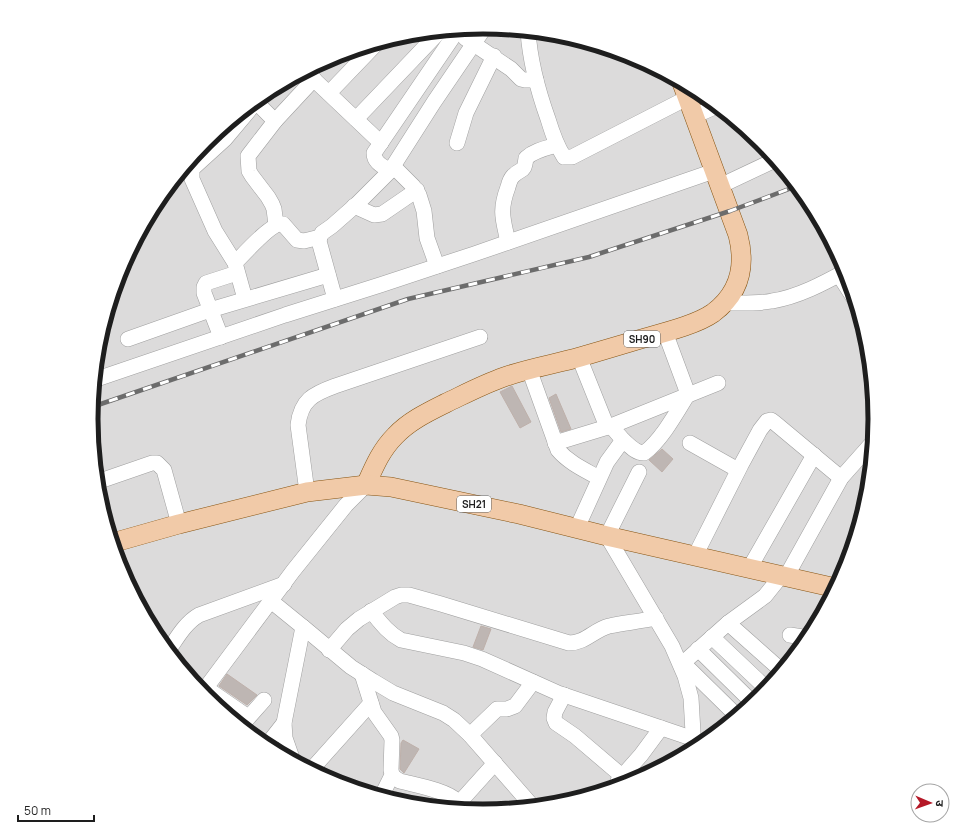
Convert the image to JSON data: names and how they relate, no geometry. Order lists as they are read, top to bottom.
{
  "streets": {
    "main road": ["SH90", "SH21"]
  },
  "crossings": [
    ["SH90", "SH21"]
  ],
  "scale_bar": "50 m",
  "north": "right"
}
